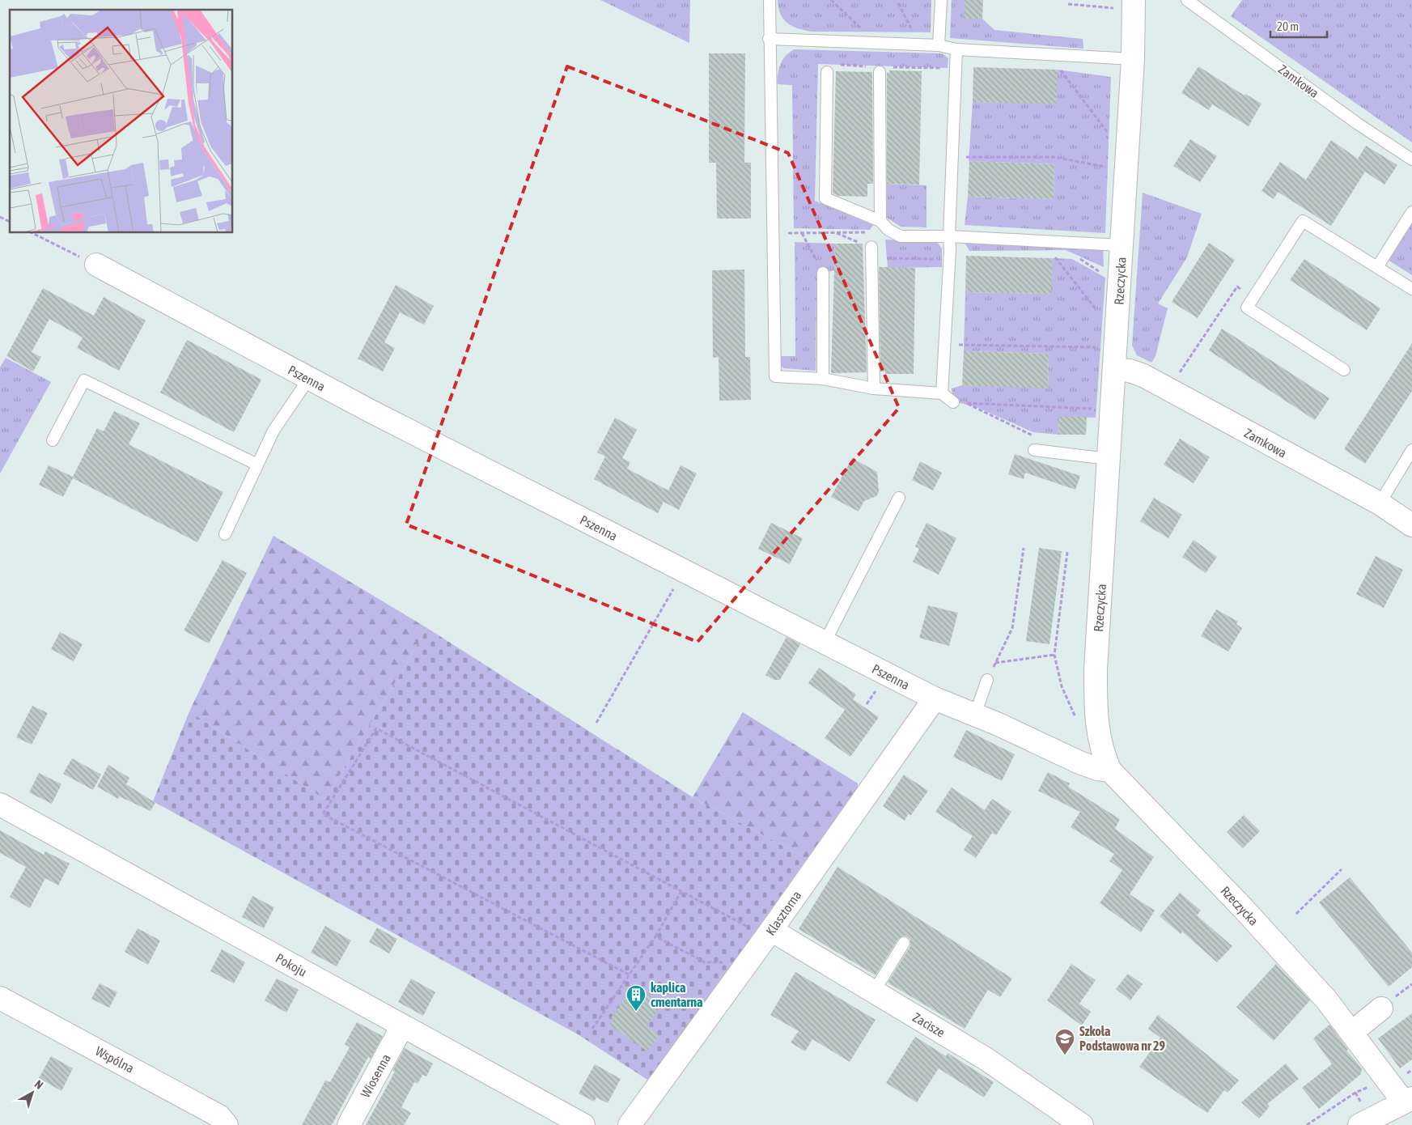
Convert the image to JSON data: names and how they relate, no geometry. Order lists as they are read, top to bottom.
{
  "streets": {
    "street": [
      "Zamkowa",
      "Rzeczycka",
      "Pszenna",
      "Klasztorna",
      "Pokoju",
      "Zacisze",
      "Wspólna",
      "Wiosenna"
    ]
  },
  "crossings": [
    ["Zamkowa", "Rzeczycka"],
    ["Rzeczycka", "Pszenna"],
    ["Pszenna", "Klasztorna"],
    ["Klasztorna", "Zacisze"],
    ["Pokoju", "Wiosenna"]
  ],
  "places": {
    "building": ["kaplica cmentarna"],
    "school or university": ["Szkoła Podstawowa nr 29"]
  },
  "scale_bar": "20 m",
  "north": "top right"
}
